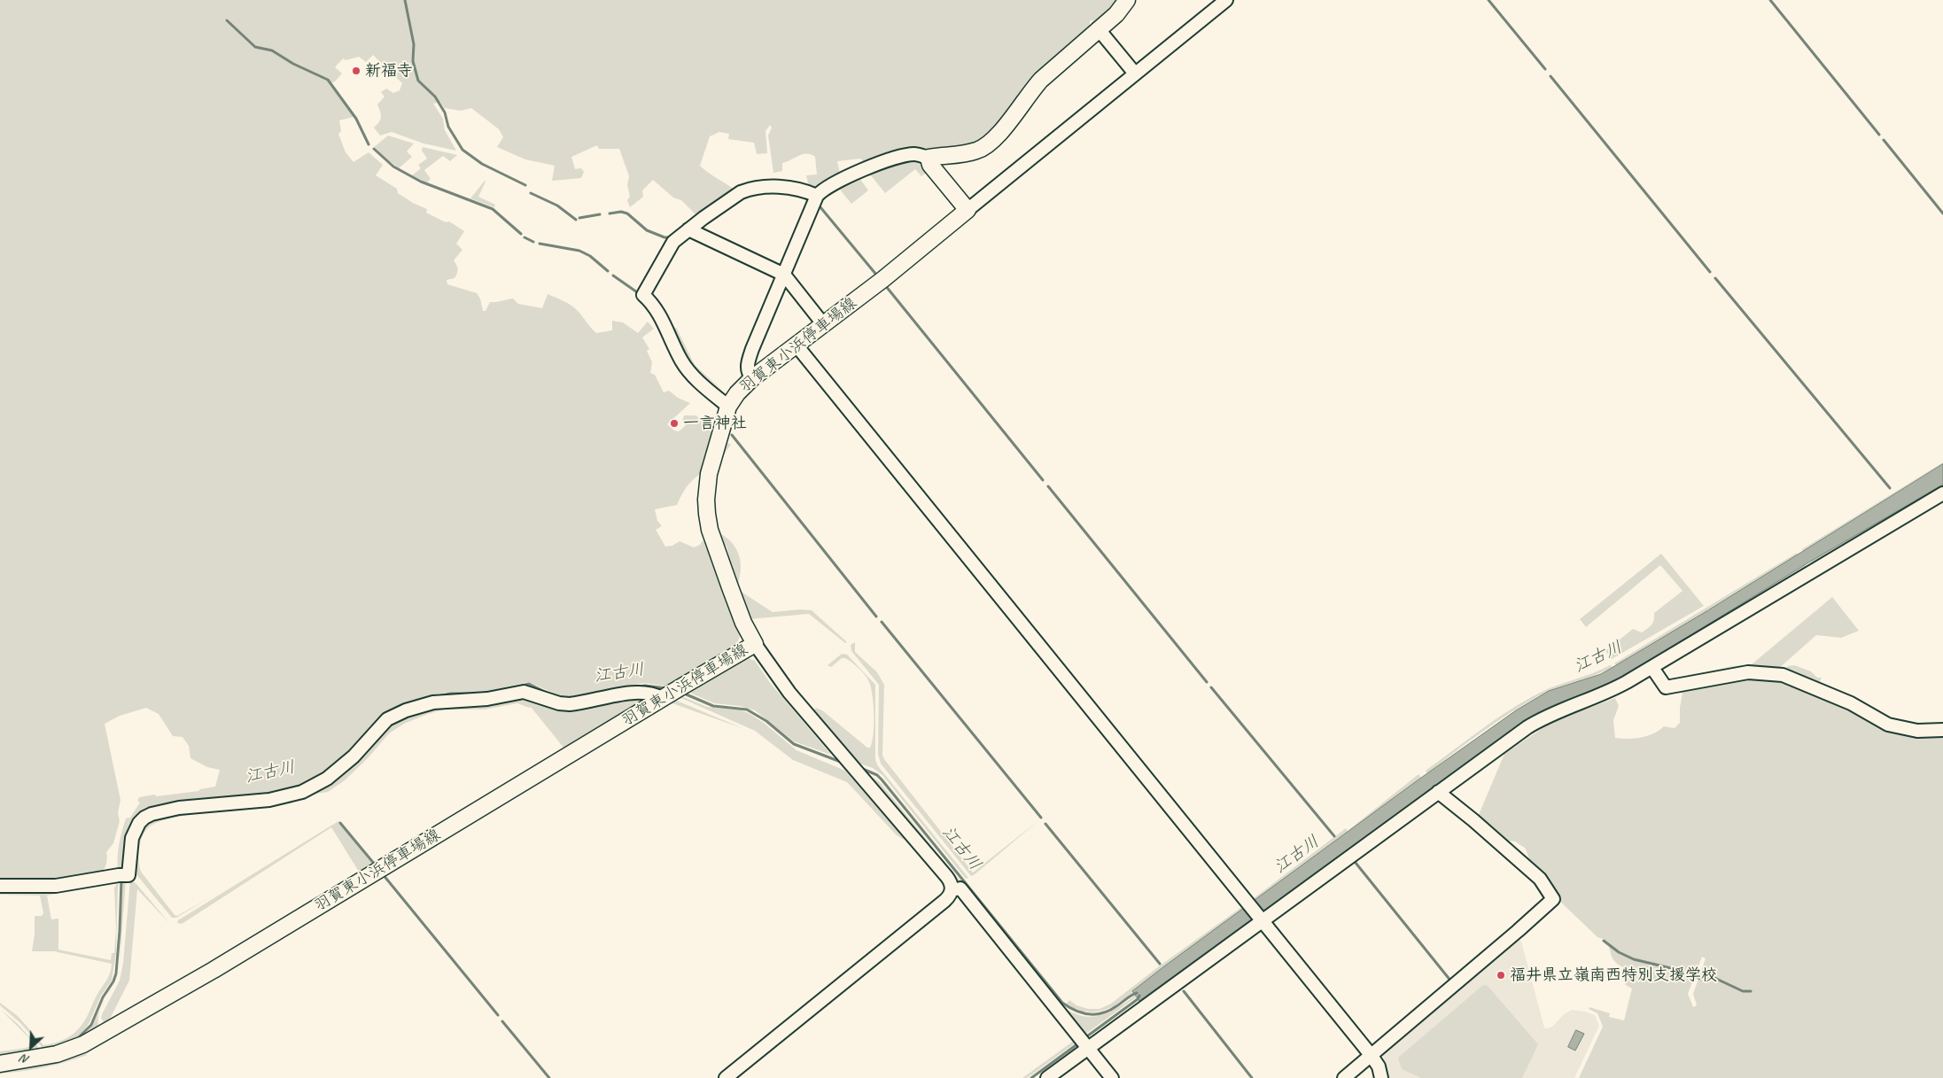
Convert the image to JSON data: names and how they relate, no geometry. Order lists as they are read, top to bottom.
{
  "streets": {
    "main road": ["羽賀東小浜停車場線"]
  },
  "water": ["江古川"],
  "places": ["新福寺", "一言神社", "福井県立嶺南西特別支援学校"],
  "north": "bottom left"
}
